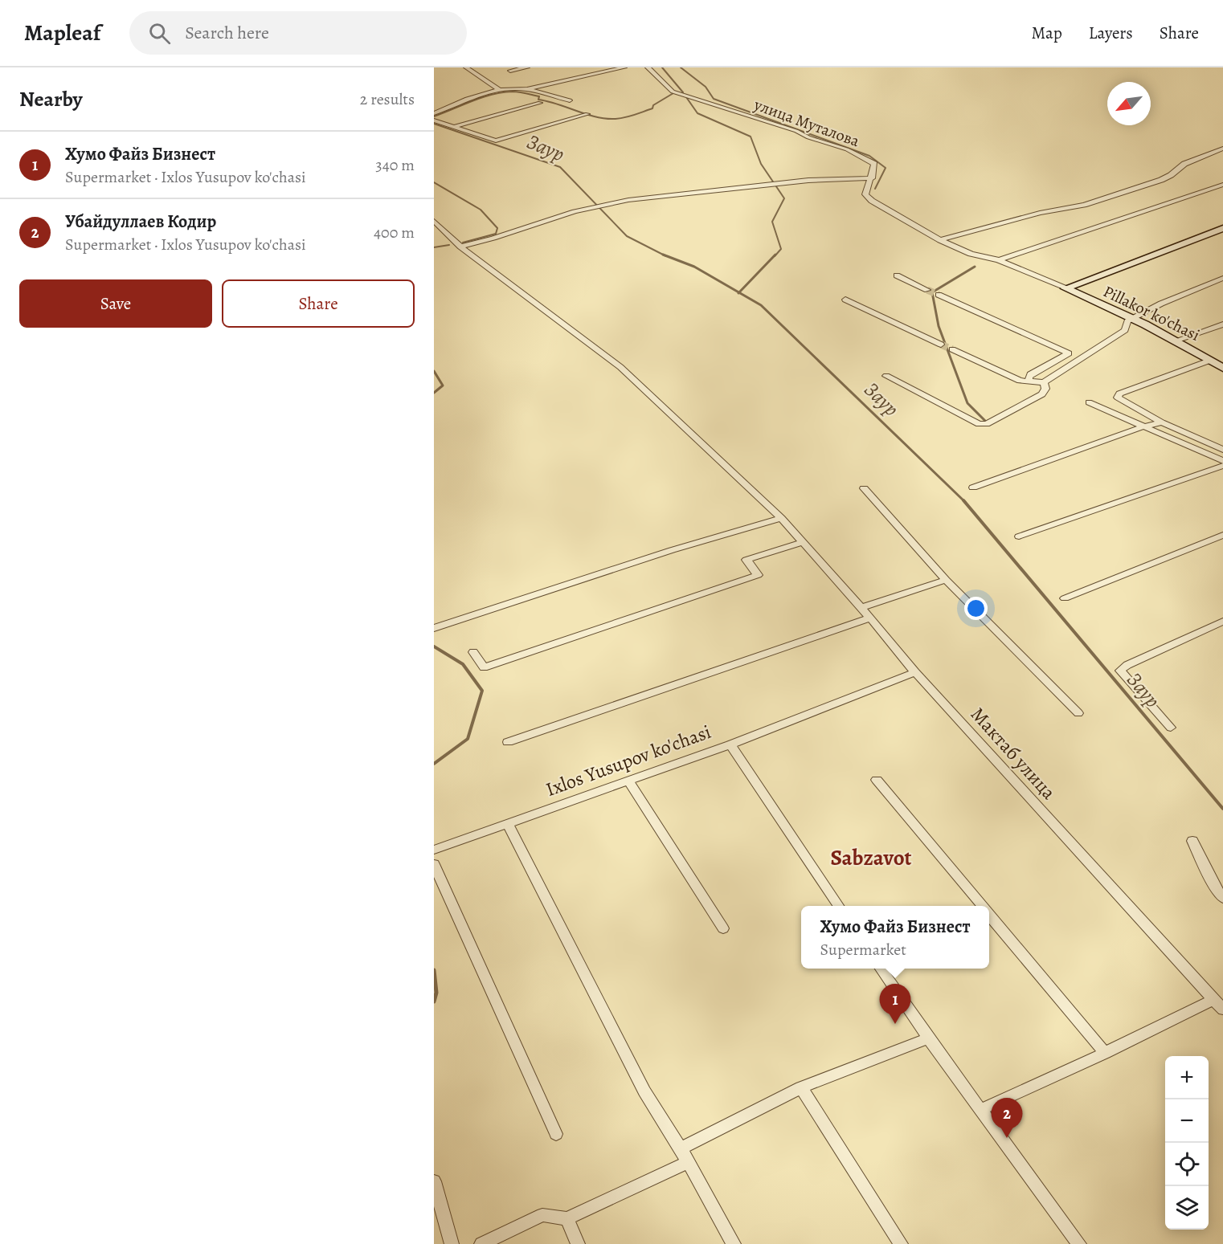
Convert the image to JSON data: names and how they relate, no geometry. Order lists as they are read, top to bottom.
{
  "streets": {
    "street": [
      "улица Муталова",
      "Pillakor ko'chasi",
      "Мактаб улица",
      "Ixlos Yusupov ko'chasi"
    ]
  },
  "crossings": [
    ["улица Муталова", "Pillakor ko'chasi"]
  ],
  "districts": ["Sabzavot"],
  "water": ["Заур"],
  "north": "bottom left",
  "page": {
    "header": "Mapleaf",
    "search": "Search here",
    "nav": ["Map", "Layers", "Share"],
    "heading": ["Nearby", "2 results"],
    "list": [
      {
        "mark": "1",
        "name": "Хумо Файз Бизнест",
        "note": "Supermarket · Ixlos Yusupov ko'chasi",
        "value": "340 m"
      },
      {
        "mark": "2",
        "name": "Убайдуллаев Кодир",
        "note": "Supermarket · Ixlos Yusupov ko'chasi",
        "value": "400 m"
      }
    ],
    "buttons": ["Save", "Share"],
    "popup": ["Хумо Файз Бизнест", "Supermarket"],
    "pins": ["1", "2"],
    "map_buttons": ["+", "−"]
  }
}
